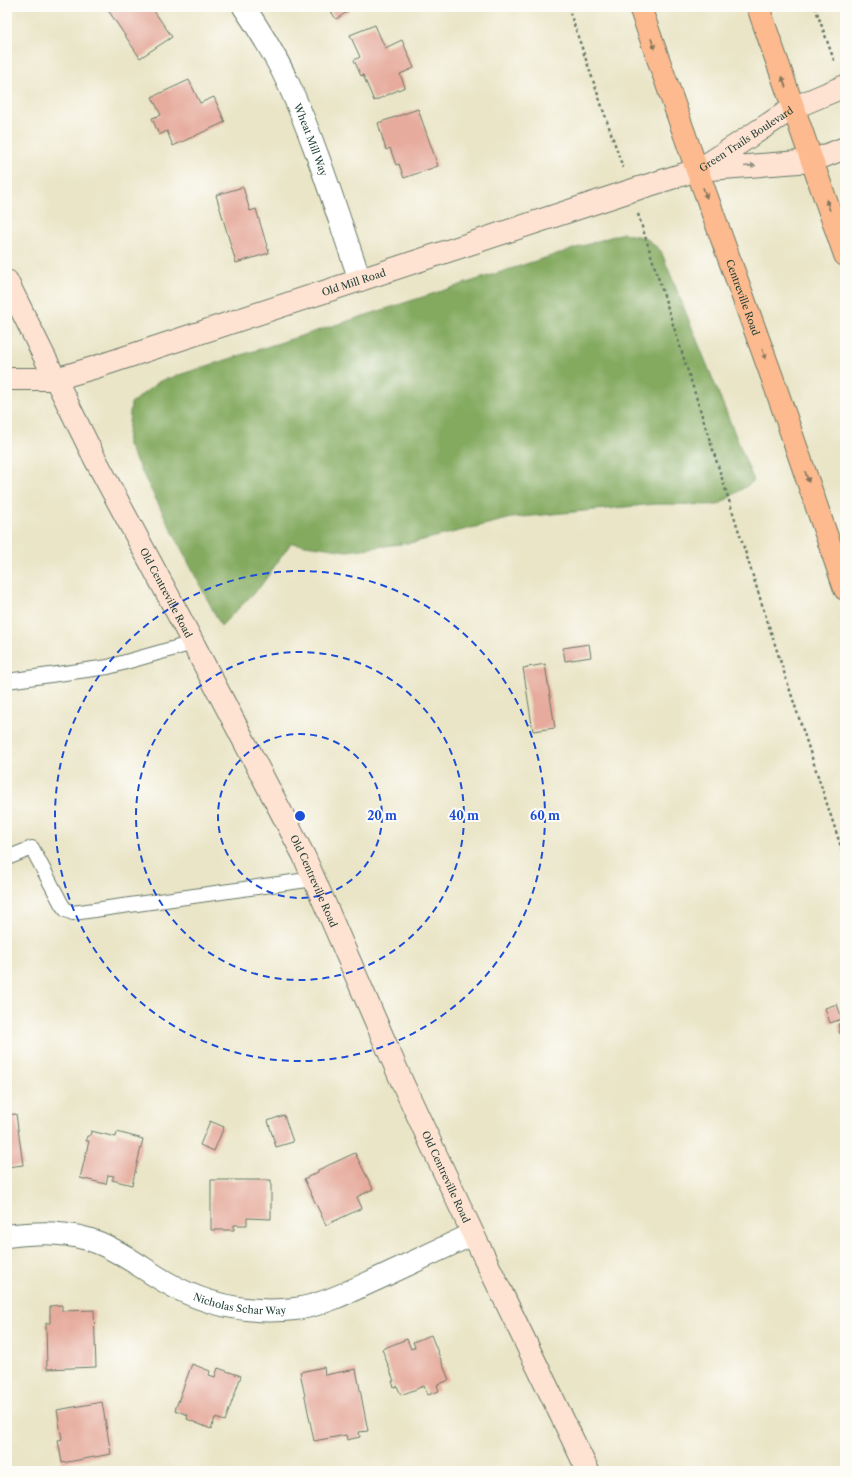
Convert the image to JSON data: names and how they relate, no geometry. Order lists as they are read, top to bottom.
{
  "streets": {
    "highway": ["Centreville Road"],
    "street": [
      "Green Trails Boulevard",
      "Wheat Mill Way",
      "Old Mill Road",
      "Old Centreville Road",
      "Nicholas Schar Way"
    ]
  },
  "crossings": [
    ["Green Trails Boulevard", "Old Mill Road"],
    ["Green Trails Boulevard", "Centreville Road"],
    ["Wheat Mill Way", "Old Mill Road"],
    ["Old Mill Road", "Centreville Road"],
    ["Old Mill Road", "Old Centreville Road"],
    ["Old Centreville Road", "Nicholas Schar Way"]
  ],
  "one_way": ["Green Trails Boulevard"],
  "rings": ["20 m", "40 m", "60 m"]
}
